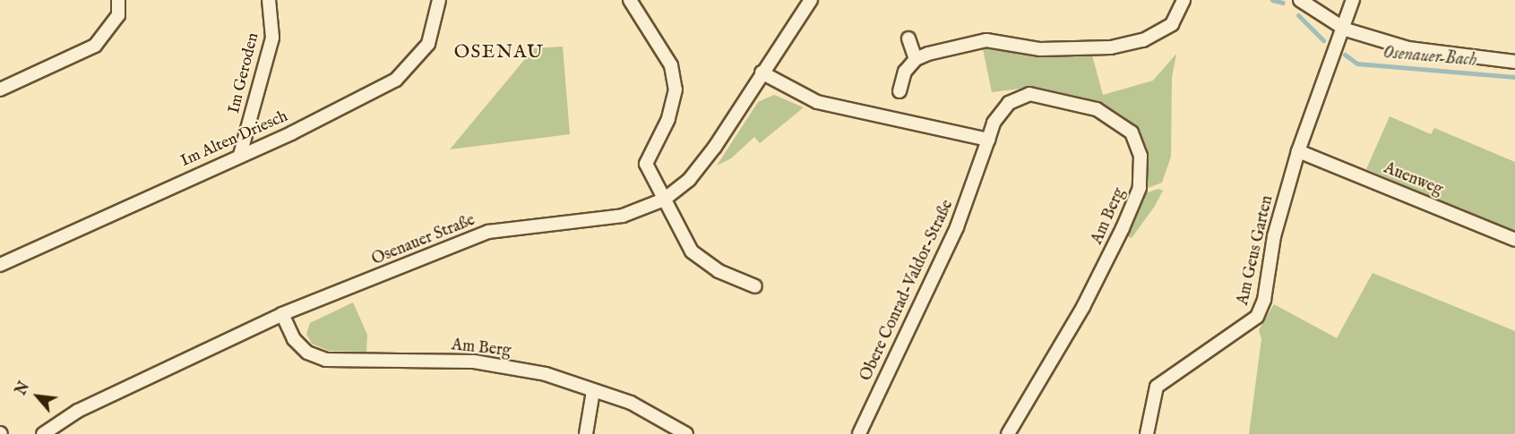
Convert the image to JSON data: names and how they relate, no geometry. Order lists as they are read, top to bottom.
{
  "streets": {
    "street": [
      "Im Geroden",
      "Im Alten Driesch",
      "Auenweg",
      "Am Berg",
      "Osenauer Straße",
      "Am Geus Garten",
      "Obere Conrad-Valdor-Straße"
    ]
  },
  "crossings": [
    ["Im Geroden", "Im Alten Driesch"],
    ["Auenweg", "Am Geus Garten"],
    ["Am Berg", "Osenauer Straße"],
    ["Am Berg", "Obere Conrad-Valdor-Straße"]
  ],
  "districts": ["OSENAU"],
  "water": ["Osenauer Bach"],
  "north": "top left"
}
